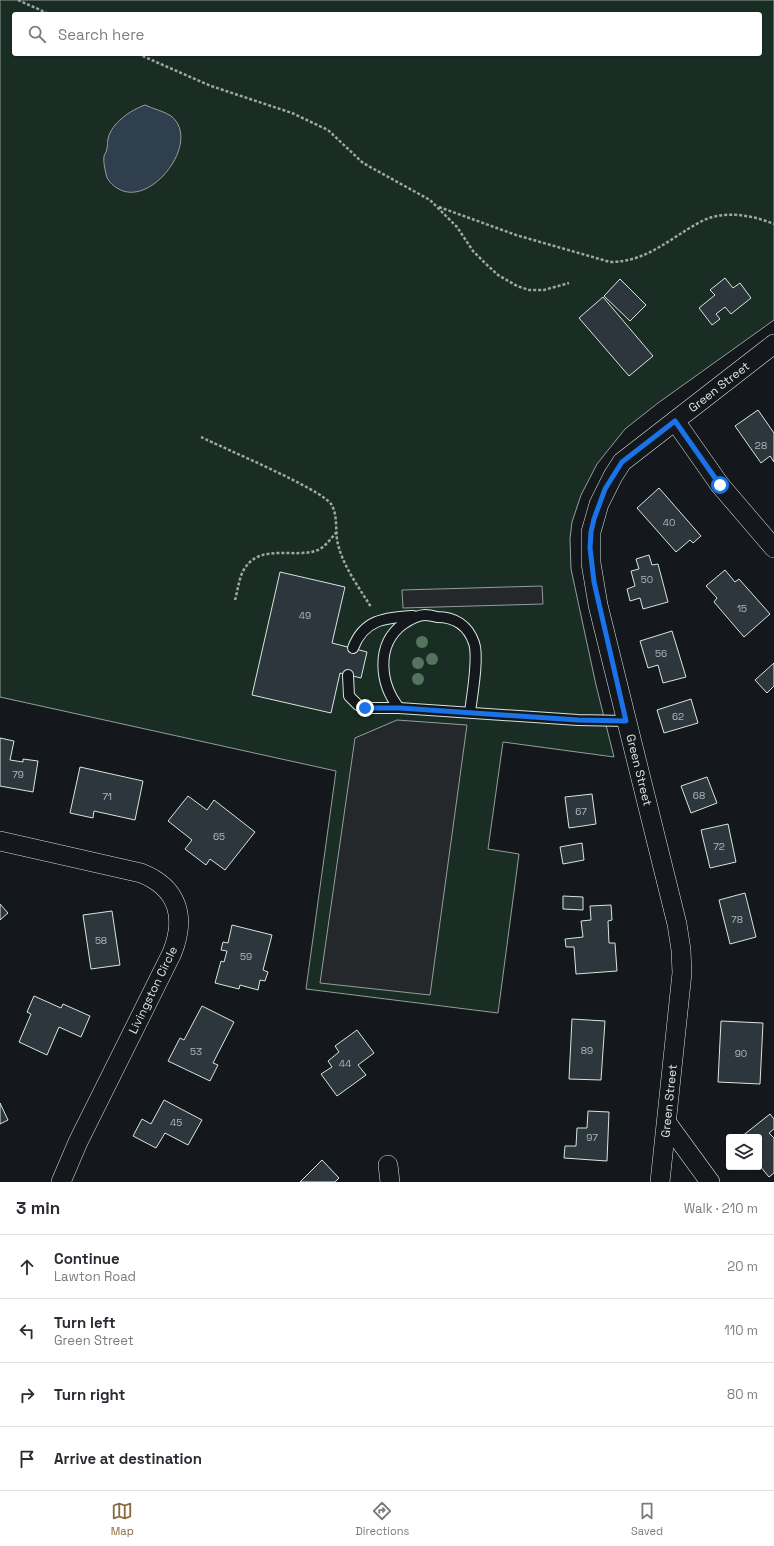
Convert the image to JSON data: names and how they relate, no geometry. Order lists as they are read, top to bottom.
{
  "streets": {
    "street": ["Green Street", "Livingston Circle"]
  },
  "house_numbers": [
    "28",
    "40",
    "50",
    "15",
    "49",
    "56",
    "62",
    "79",
    "68",
    "71",
    "67",
    "65",
    "72",
    "78",
    "58",
    "59",
    "89",
    "53",
    "90",
    "44",
    "45",
    "97"
  ],
  "page": {
    "search": "Search here",
    "heading": ["3 min", "Walk · 210 m"],
    "list": [
      ["Continue", "Lawton Road", "20 m"],
      ["Turn left", "Green Street", "110 m"],
      ["Turn right", "80 m"],
      "Arrive at destination"
    ],
    "nav": ["Map", "Directions", "Saved"]
  }
}
